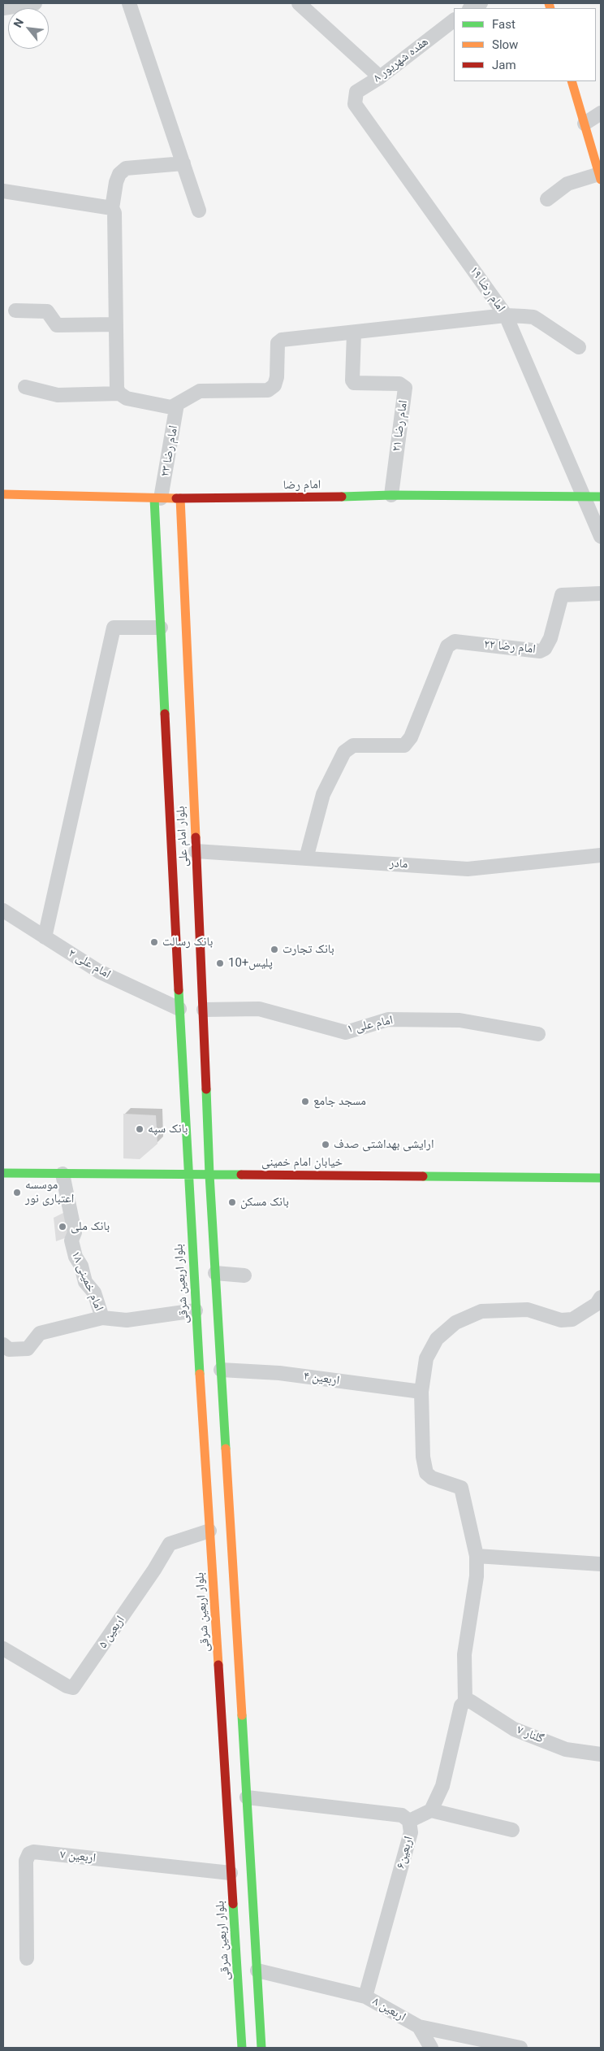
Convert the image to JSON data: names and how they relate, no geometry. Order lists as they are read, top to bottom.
{
  "streets": {
    "main road": [
      "امام رضا",
      "بلوار امام علی",
      "خیابان امام خمینی",
      "بلوار اربعین شرقی"
    ],
    "street": [
      "هفده شهریور ۸",
      "امام رضا ۱۹",
      "امام رضا ۲۱",
      "امام رضا ۲۳",
      "امام رضا ۲۲",
      "مادر",
      "امام علی ۲",
      "امام علی ۱",
      "امام خمینی ۱۸",
      "اربعین ۴",
      "اربعین ۵",
      "گلنار ۷",
      "اربعین۶",
      "اربعین ۷",
      "اربعین ۸"
    ]
  },
  "crossings": [
    ["هفده شهریور ۸", "امام رضا ۱۹"],
    ["امام رضا ۱۹", "امام رضا"],
    ["امام رضا ۲۱", "امام رضا"],
    ["امام رضا ۲۳", "امام رضا"],
    ["امام رضا ۲۳", "بلوار امام علی"],
    ["امام رضا", "بلوار امام علی"],
    ["امام رضا ۲۲", "مادر"],
    ["بلوار امام علی", "مادر"],
    ["بلوار امام علی", "امام علی ۲"],
    ["بلوار امام علی", "امام علی ۱"],
    ["بلوار امام علی", "خیابان امام خمینی"],
    ["بلوار امام علی", "بلوار اربعین شرقی"],
    ["خیابان امام خمینی", "امام خمینی ۱۸"],
    ["خیابان امام خمینی", "بلوار اربعین شرقی"],
    ["امام خمینی ۱۸", "بلوار اربعین شرقی"],
    ["بلوار اربعین شرقی", "اربعین ۵"],
    ["بلوار اربعین شرقی", "اربعین ۷"],
    ["اربعین۶", "اربعین ۸"]
  ],
  "places": [
    "بانک رسالت",
    "بانک تجارت",
    "پلیس+10",
    "مسجد جامع",
    "بانک سپه",
    "ارایشی بهداشتی صدف",
    "موسسه اعتباری نور",
    "بانک مسکن",
    "بانک ملی"
  ],
  "legend": ["Fast", "Slow", "Jam"],
  "north": "top left"
}
